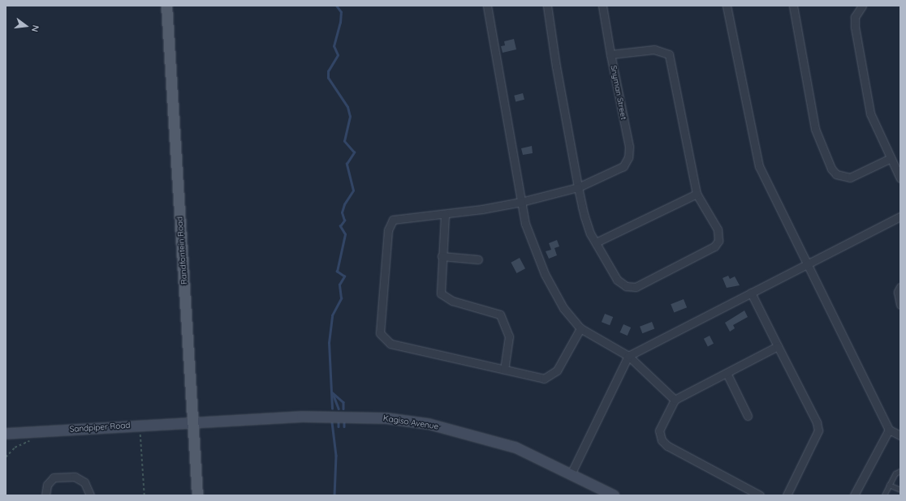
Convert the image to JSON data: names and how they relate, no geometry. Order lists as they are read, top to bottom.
{
  "streets": {
    "main road": ["Randfontein Road"],
    "street": ["Snyman Street", "Kagiso Avenue", "Sandpiper Road"]
  },
  "crossings": [
    ["Randfontein Road", "Kagiso Avenue"],
    ["Randfontein Road", "Sandpiper Road"],
    ["Kagiso Avenue", "Sandpiper Road"]
  ],
  "north": "right"
}
